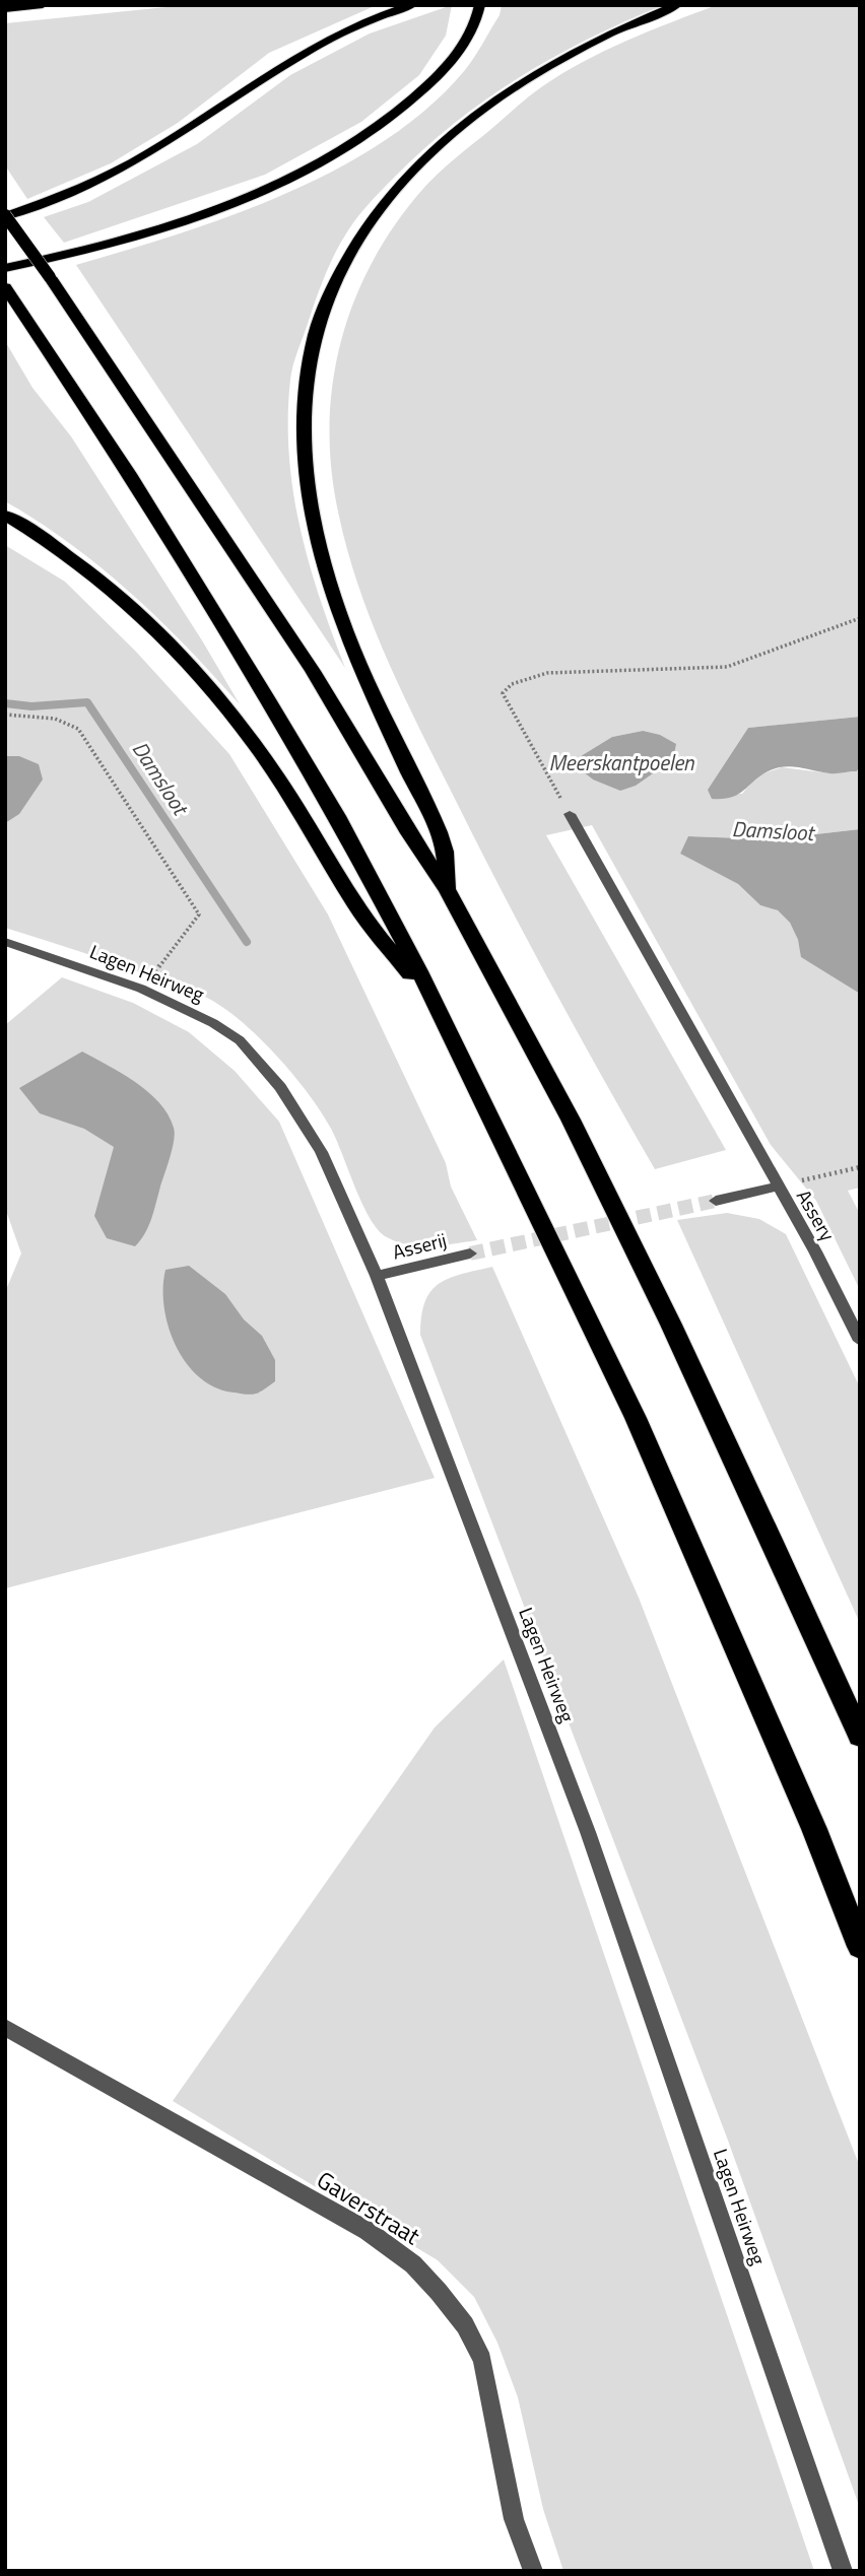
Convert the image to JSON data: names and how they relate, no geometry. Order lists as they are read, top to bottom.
{
  "streets": {
    "street": [
      "Lagen Heirweg",
      "Assery",
      "Asserij",
      "Gaverstraat"
    ]
  },
  "crossings": [
    ["Lagen Heirweg", "Asserij"]
  ],
  "water": ["Meerskantpoelen", "Damsloot"]
}
